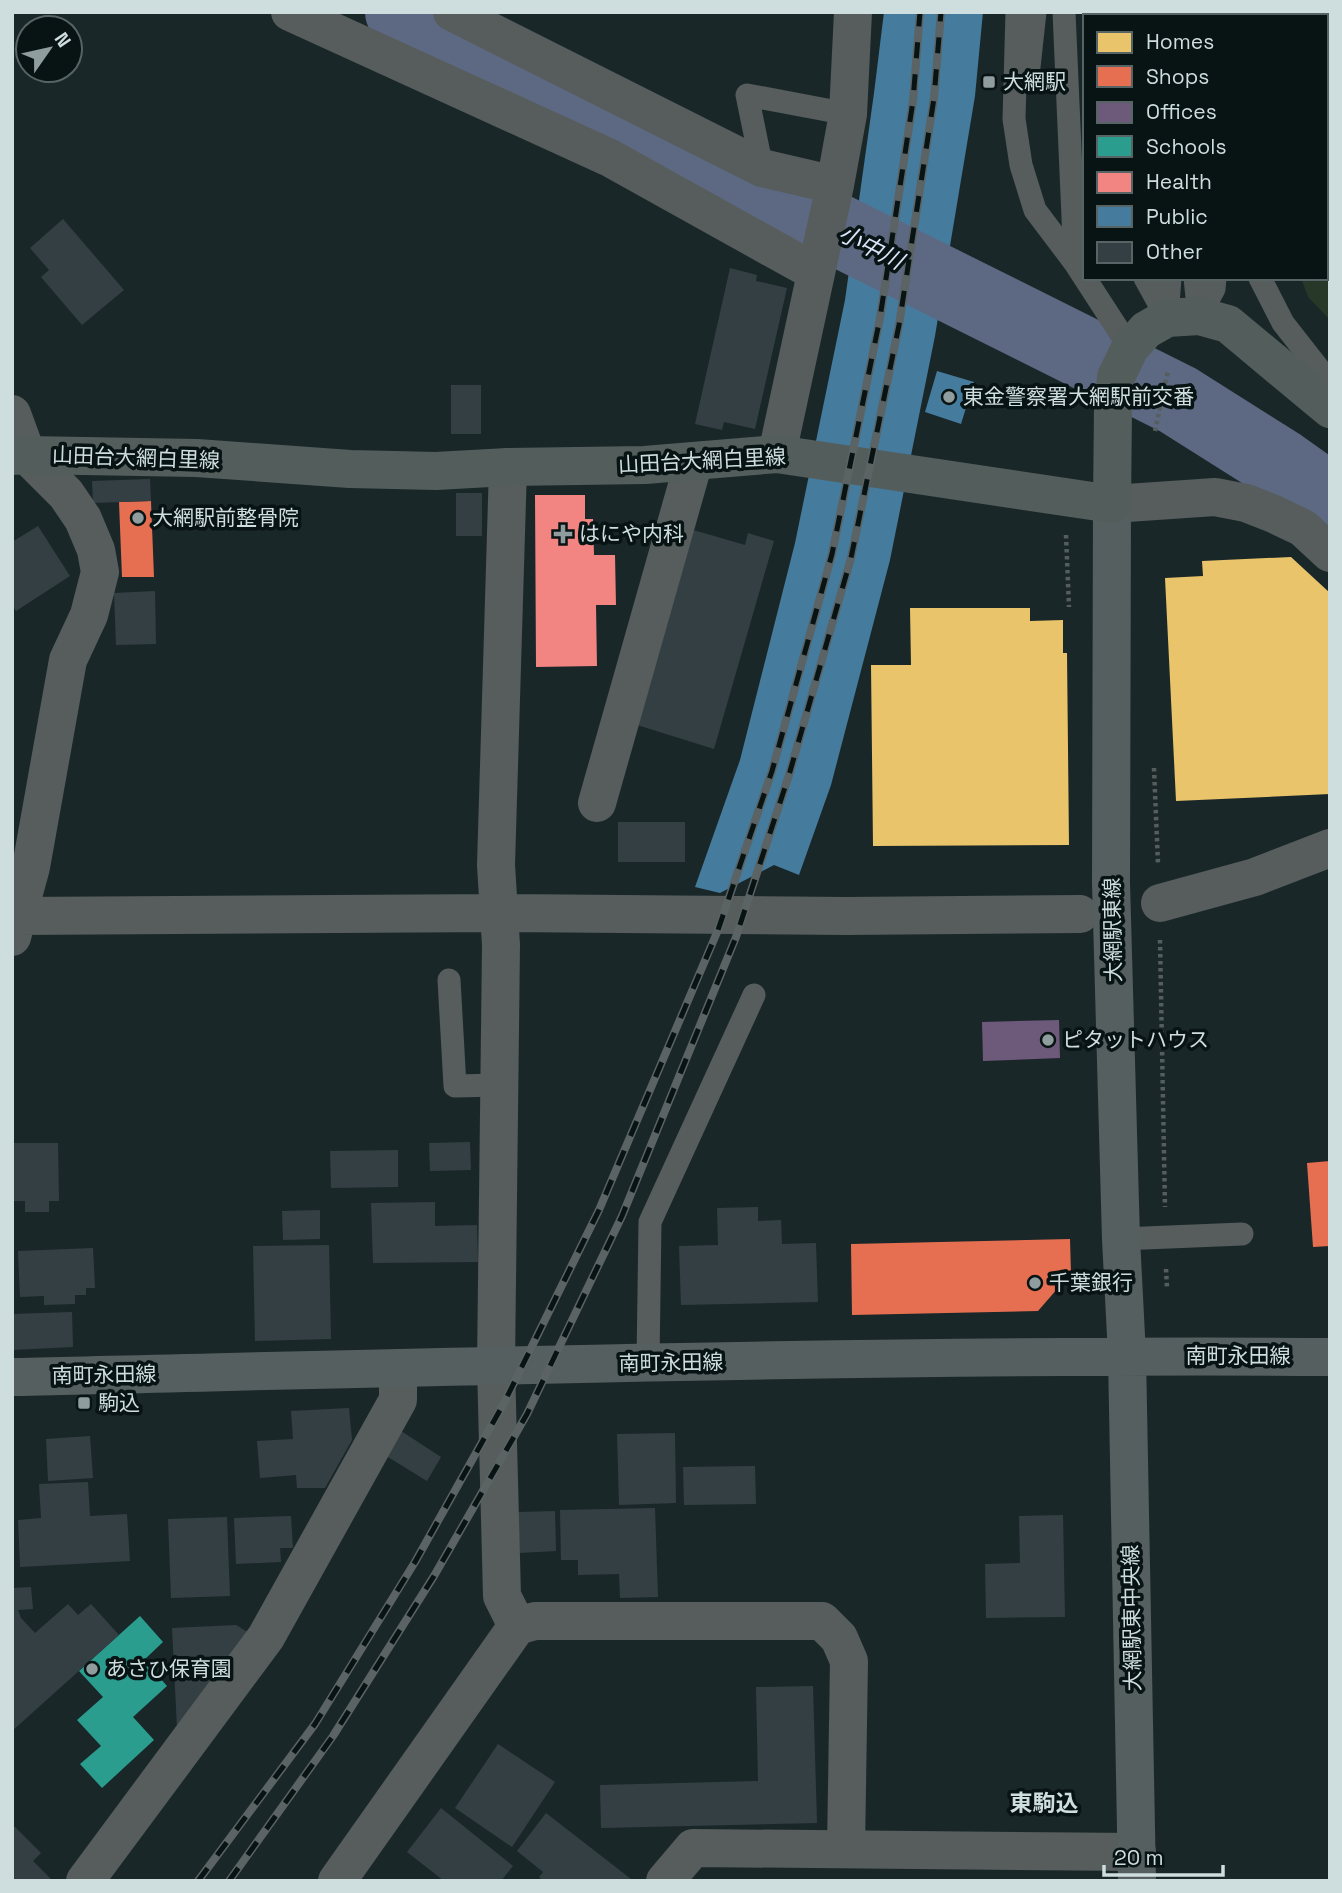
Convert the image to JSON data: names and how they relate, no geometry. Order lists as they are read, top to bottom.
{
  "streets": {
    "main road": ["山田台大網白里線"],
    "street": ["大網駅東線", "南町永田線", "大網駅東中央線"]
  },
  "crossings": [
    ["山田台大網白里線", "大網駅東線"],
    ["大網駅東線", "南町永田線"],
    ["大網駅東線", "大網駅東中央線"],
    ["南町永田線", "大網駅東中央線"]
  ],
  "districts": ["東駒込"],
  "water": ["小中川"],
  "places": {
    "transit": ["大網駅", "駒込"],
    "other": [
      "東金警察署大網駅前交番",
      "大網駅前整骨院",
      "ピタットハウス",
      "千葉銀行",
      "あさひ保育園"
    ],
    "health": ["はにや内科"]
  },
  "legend": [
    "Homes",
    "Shops",
    "Offices",
    "Schools",
    "Health",
    "Public",
    "Other"
  ],
  "scale_bar": "20 m",
  "north": "top right"
}
